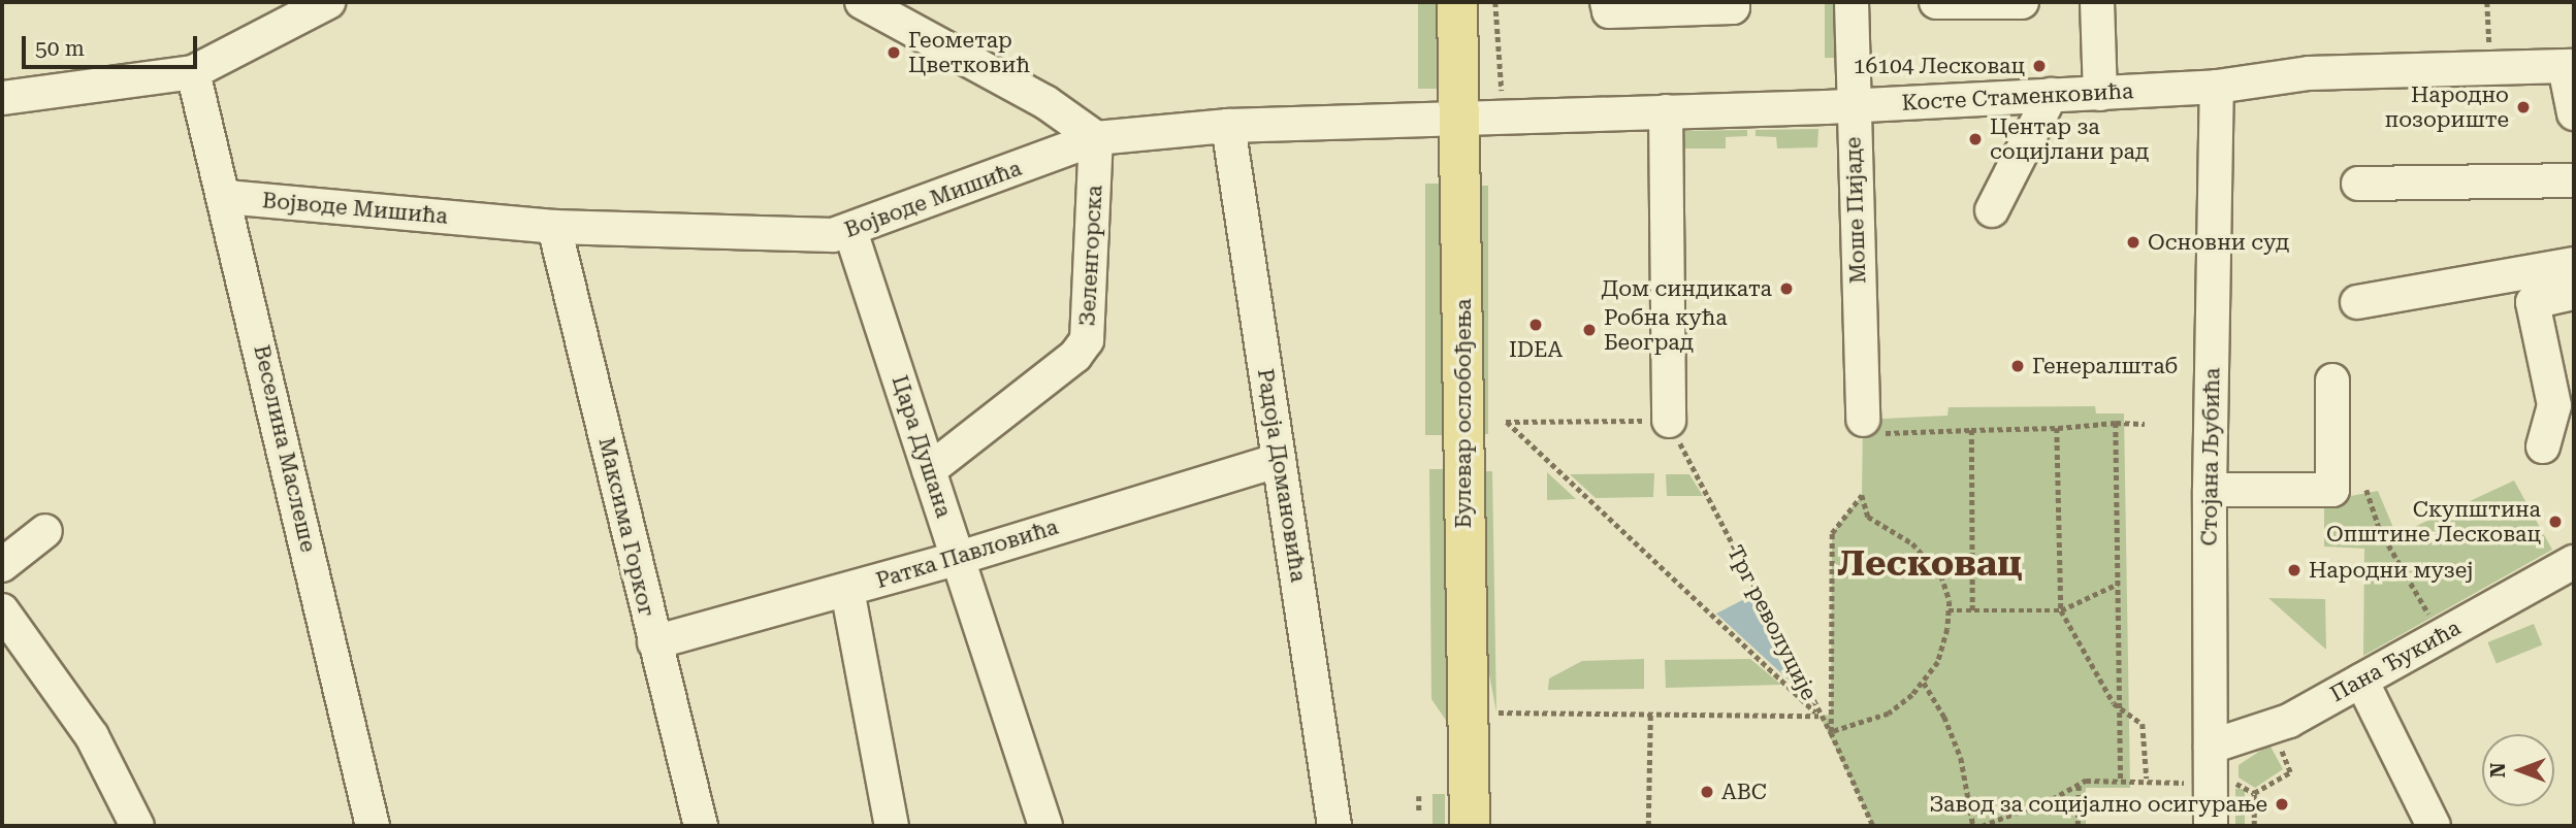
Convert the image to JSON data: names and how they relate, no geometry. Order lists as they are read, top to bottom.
{
  "streets": {
    "main road": ["Булевар ослобођења"],
    "street": [
      "Косте Стаменковића",
      "Војводе Мишића",
      "Моше Пијаде",
      "Зеленгорска",
      "Цара Душана",
      "Веселина Маслеше",
      "Стојана Љубића",
      "Радоја Домановића",
      "Максима Горког",
      "Ратка Павловића",
      "Пана Ђукића"
    ],
    "path": ["Трг револуције"]
  },
  "crossings": [
    ["Косте Стаменковића", "Војводе Мишића"],
    ["Косте Стаменковића", "Моше Пијаде"],
    ["Косте Стаменковића", "Булевар ослобођења"],
    ["Косте Стаменковића", "Стојана Љубића"],
    ["Војводе Мишића", "Зеленгорска"],
    ["Војводе Мишића", "Булевар ослобођења"],
    ["Војводе Мишића", "Цара Душана"],
    ["Војводе Мишића", "Веселина Маслеше"],
    ["Војводе Мишића", "Радоја Домановића"],
    ["Војводе Мишића", "Максима Горког"],
    ["Зеленгорска", "Цара Душана"],
    ["Цара Душана", "Ратка Павловића"],
    ["Стојана Љубића", "Пана Ђукића"],
    ["Радоја Домановића", "Ратка Павловића"],
    ["Максима Горког", "Ратка Павловића"]
  ],
  "districts": ["Лесковац"],
  "places": [
    "Геометар Цветковић",
    "16104 Лесковац",
    "Народно позориште",
    "Центар за социјлани рад",
    "Основни суд",
    "Дом синдиката",
    "IDEA",
    "Робна кућа Београд",
    "Генералштаб",
    "Скупштина Општине Лесковац",
    "Народни музеј",
    "ABC",
    "Завод за социјално осигурање"
  ],
  "scale_bar": "50 m",
  "north": "left"
}
